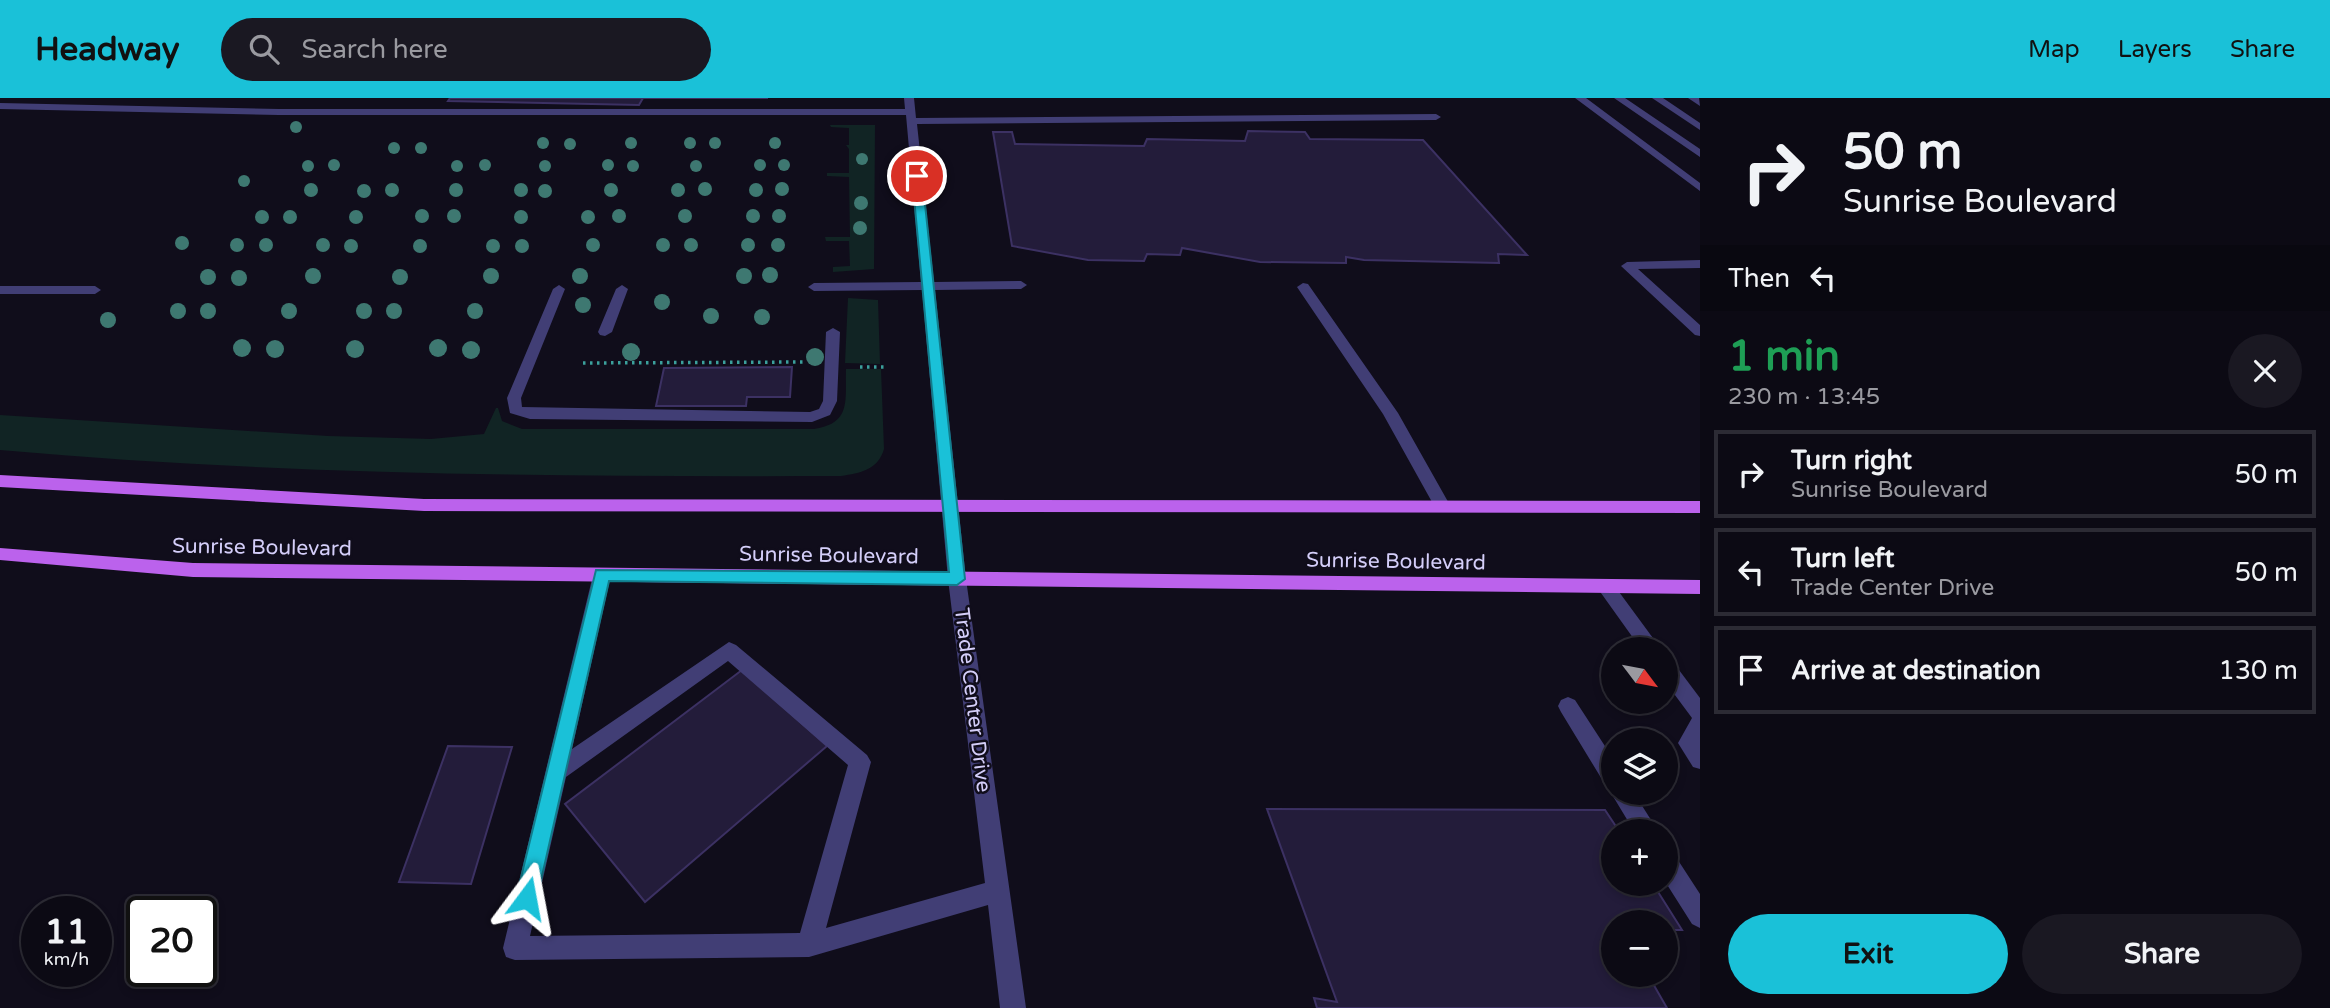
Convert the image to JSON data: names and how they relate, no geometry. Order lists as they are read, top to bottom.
{
  "streets": {
    "main road": ["Sunrise Boulevard"],
    "street": ["Trade Center Drive"]
  },
  "crossings": [
    ["Sunrise Boulevard", "Trade Center Drive"]
  ],
  "north": "bottom right",
  "page": {
    "header": "Headway",
    "search": "Search here",
    "nav": ["Map", "Layers", "Share"],
    "turn": ["50 m", "Sunrise Boulevard"],
    "then": "Then",
    "heading": ["1 min", "230 m · 13:45"],
    "list": [
      {
        "name": "Turn right",
        "note": "Sunrise Boulevard",
        "value": "50 m"
      },
      {
        "name": "Turn left",
        "note": "Trade Center Drive",
        "value": "50 m"
      },
      {
        "name": "Arrive at destination",
        "value": "130 m"
      }
    ],
    "map_buttons": ["+", "−"],
    "speed": "11 km/h",
    "limit": "20",
    "buttons": ["Exit", "Share"]
  }
}
